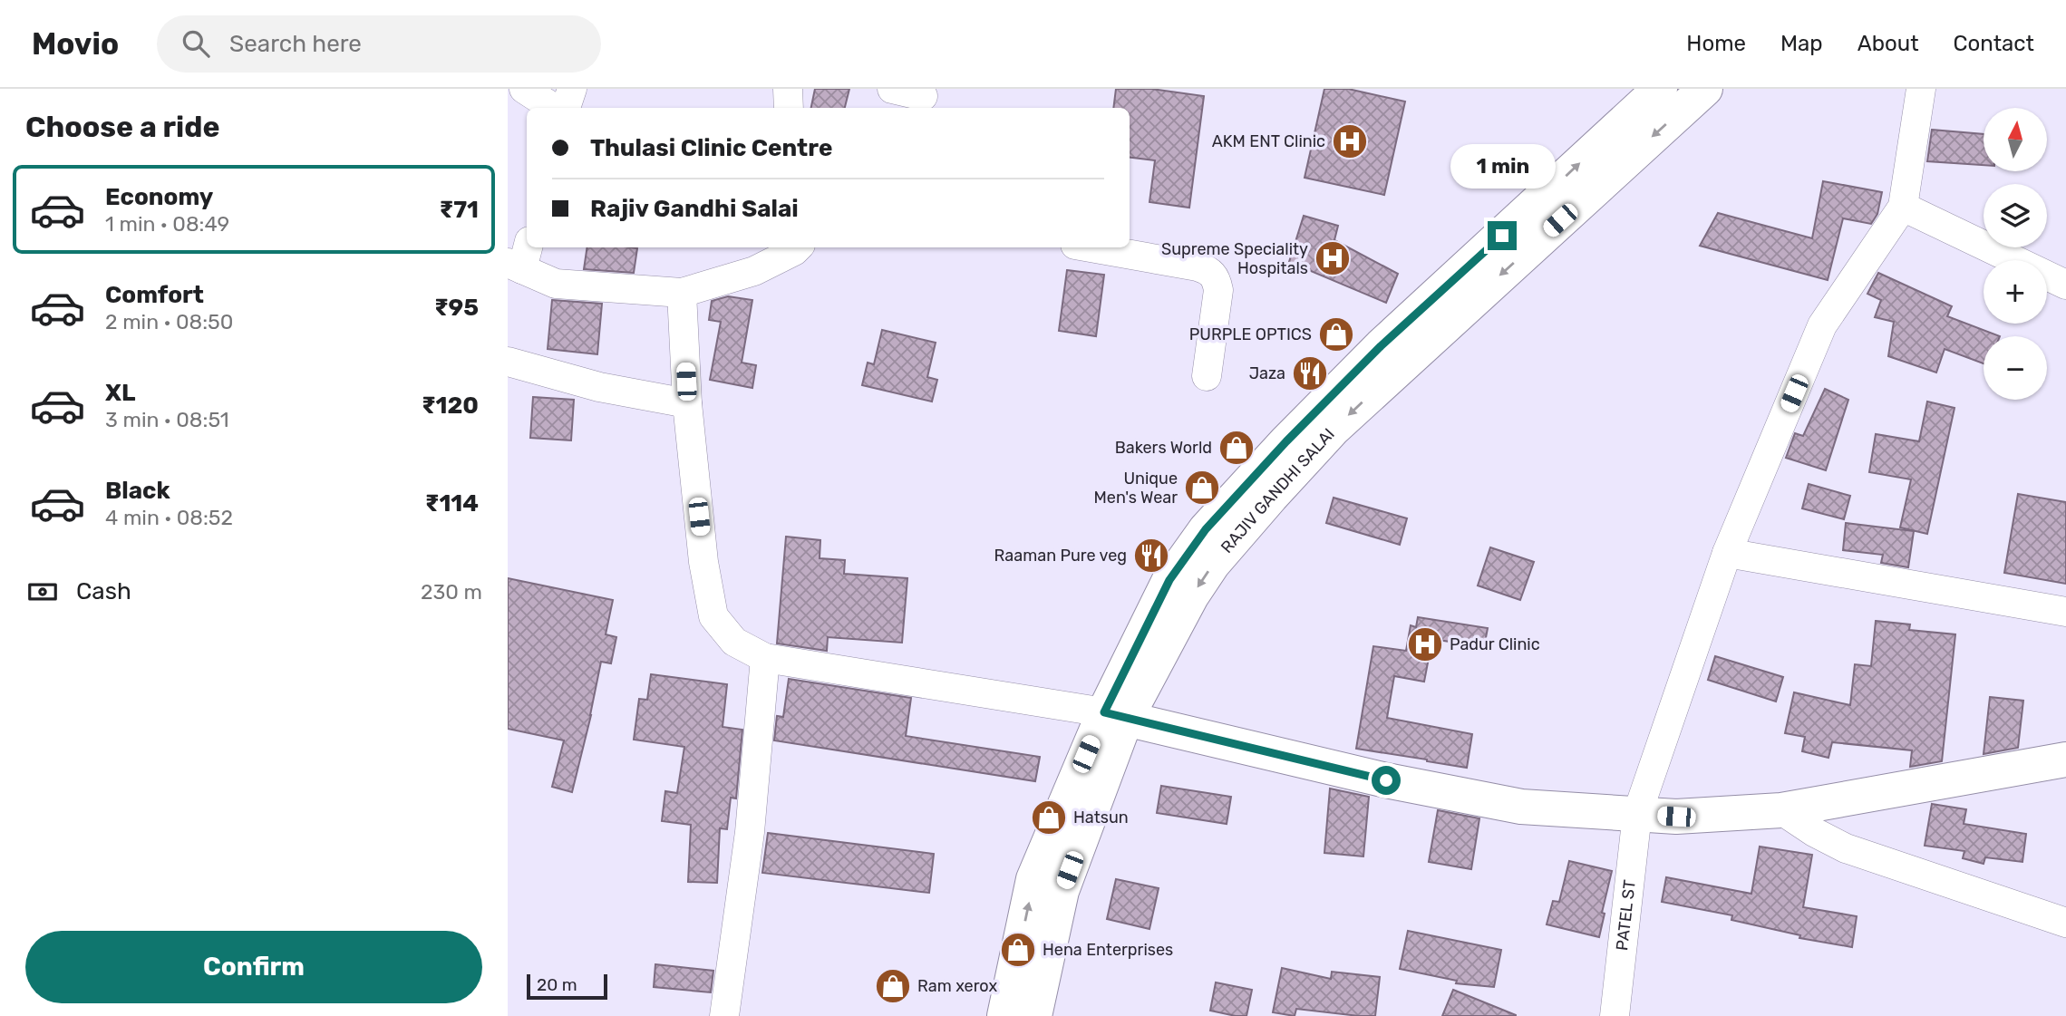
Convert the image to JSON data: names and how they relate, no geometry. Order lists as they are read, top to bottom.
{
  "streets": {
    "main road": ["RAJIV GANDHI SALAI"],
    "street": ["PATEL ST"]
  },
  "places": {
    "hospital": ["AKM ENT Clinic", "Supreme Speciality Hospitals", "Padur Clinic"],
    "shop": [
      "PURPLE OPTICS",
      "Bakers World",
      "Unique Men's Wear",
      "Hatsun",
      "Hena Enterprises",
      "Ram xerox"
    ],
    "restaurant": ["Jaza", "Raaman Pure veg"]
  },
  "scale_bar": "20 m",
  "north": "top",
  "page": {
    "header": "Movio",
    "search": "Search here",
    "nav": [
      "Home",
      "Map",
      "About",
      "Contact"
    ],
    "heading": "Choose a ride",
    "map_buttons": ["+", "−"],
    "banner": ["Thulasi Clinic Centre", "Rajiv Gandhi Salai"],
    "bubble": "1 min",
    "list": [
      {
        "name": "Economy",
        "note": "1 min · 08:49",
        "value": "₹71"
      },
      {
        "name": "Comfort",
        "note": "2 min · 08:50",
        "value": "₹95"
      },
      {
        "name": "XL",
        "note": "3 min · 08:51",
        "value": "₹120"
      },
      {
        "name": "Black",
        "note": "4 min · 08:52",
        "value": "₹114"
      }
    ],
    "pay": ["Cash", "230 m"],
    "buttons": "Confirm",
    "scale": "20 m"
  }
}
